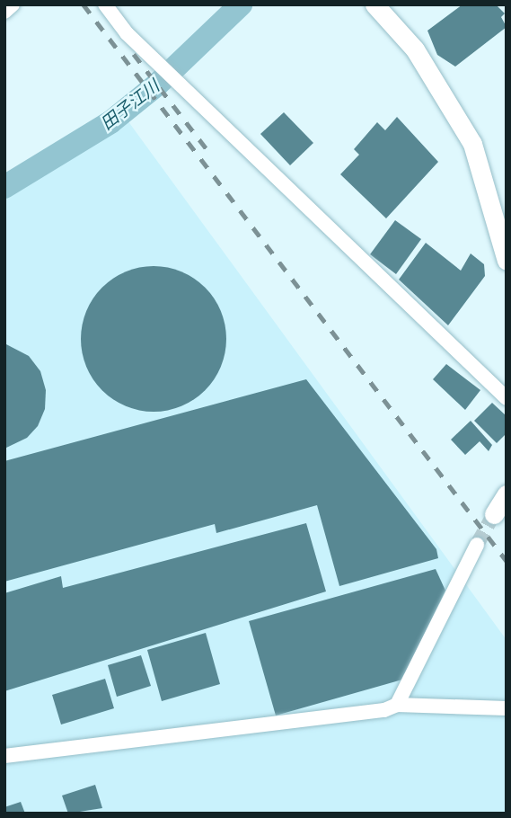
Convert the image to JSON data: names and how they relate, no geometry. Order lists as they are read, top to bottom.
{
  "water": ["田子江川"]
}
